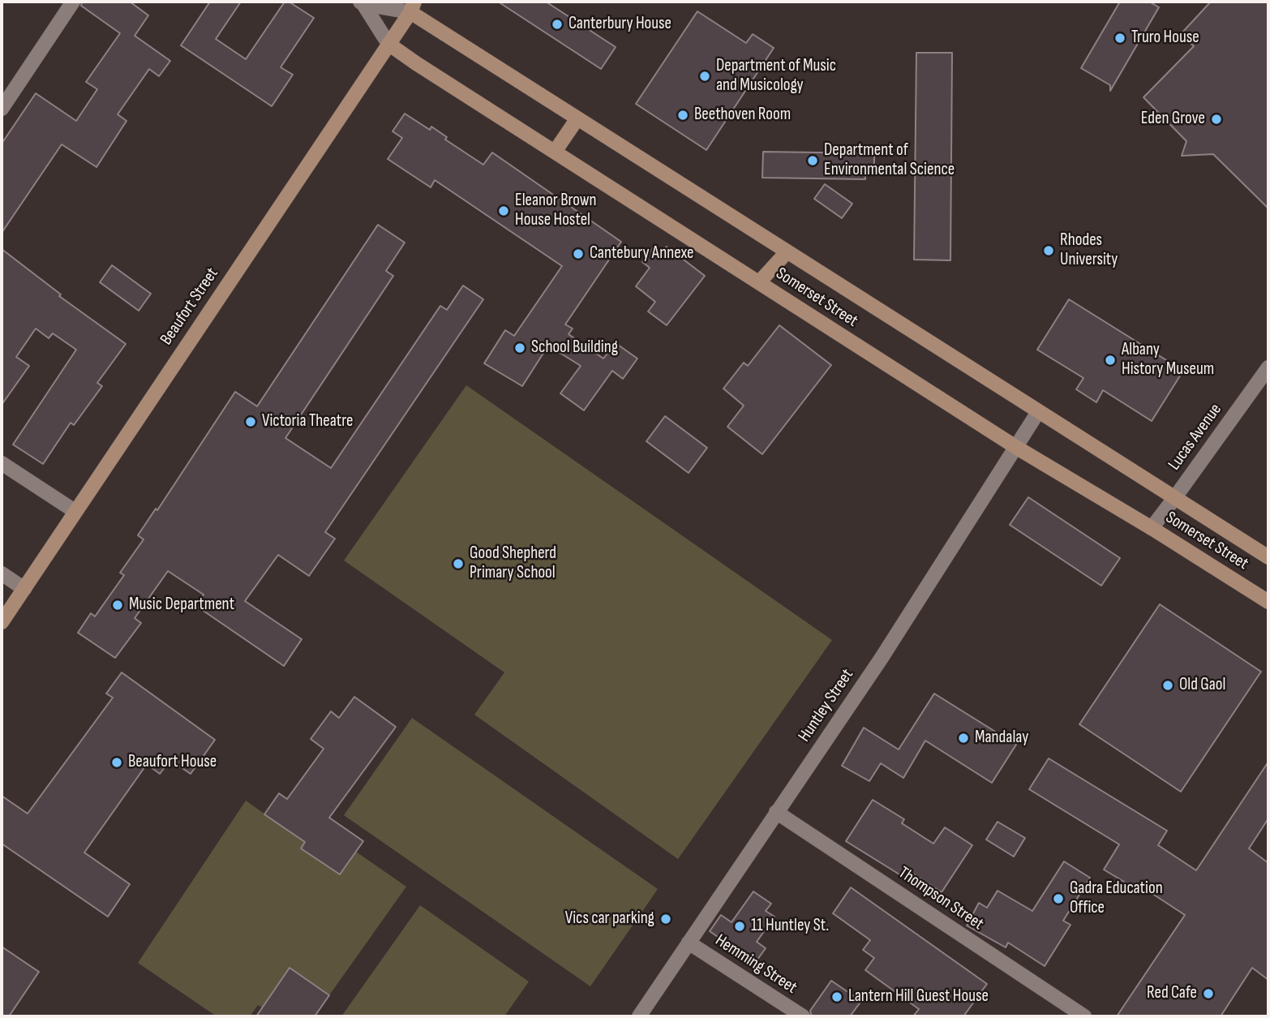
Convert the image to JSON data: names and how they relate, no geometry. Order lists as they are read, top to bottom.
{
  "streets": {
    "main road": ["Somerset Street", "Beaufort Street"],
    "street": [
      "Lucas Avenue",
      "Huntley Street",
      "Thompson Street",
      "Hemming Street"
    ]
  },
  "crossings": [
    ["Somerset Street", "Beaufort Street"],
    ["Somerset Street", "Lucas Avenue"],
    ["Somerset Street", "Huntley Street"],
    ["Huntley Street", "Thompson Street"],
    ["Huntley Street", "Hemming Street"]
  ],
  "places": [
    "Canterbury House",
    "Truro House",
    "Department of Music and Musicology",
    "Beethoven Room",
    "Eden Grove",
    "Department of Environmental Science",
    "Eleanor Brown House Hostel",
    "Rhodes University",
    "Cantebury Annexe",
    "School Building",
    "Albany History Museum",
    "Victoria Theatre",
    "Good Shepherd Primary School",
    "Music Department",
    "Old Gaol",
    "Mandalay",
    "Beaufort House",
    "Gadra Education Office",
    "Vics car parking",
    "11 Huntley St.",
    "Red Cafe",
    "Lantern Hill Guest House"
  ]
}
